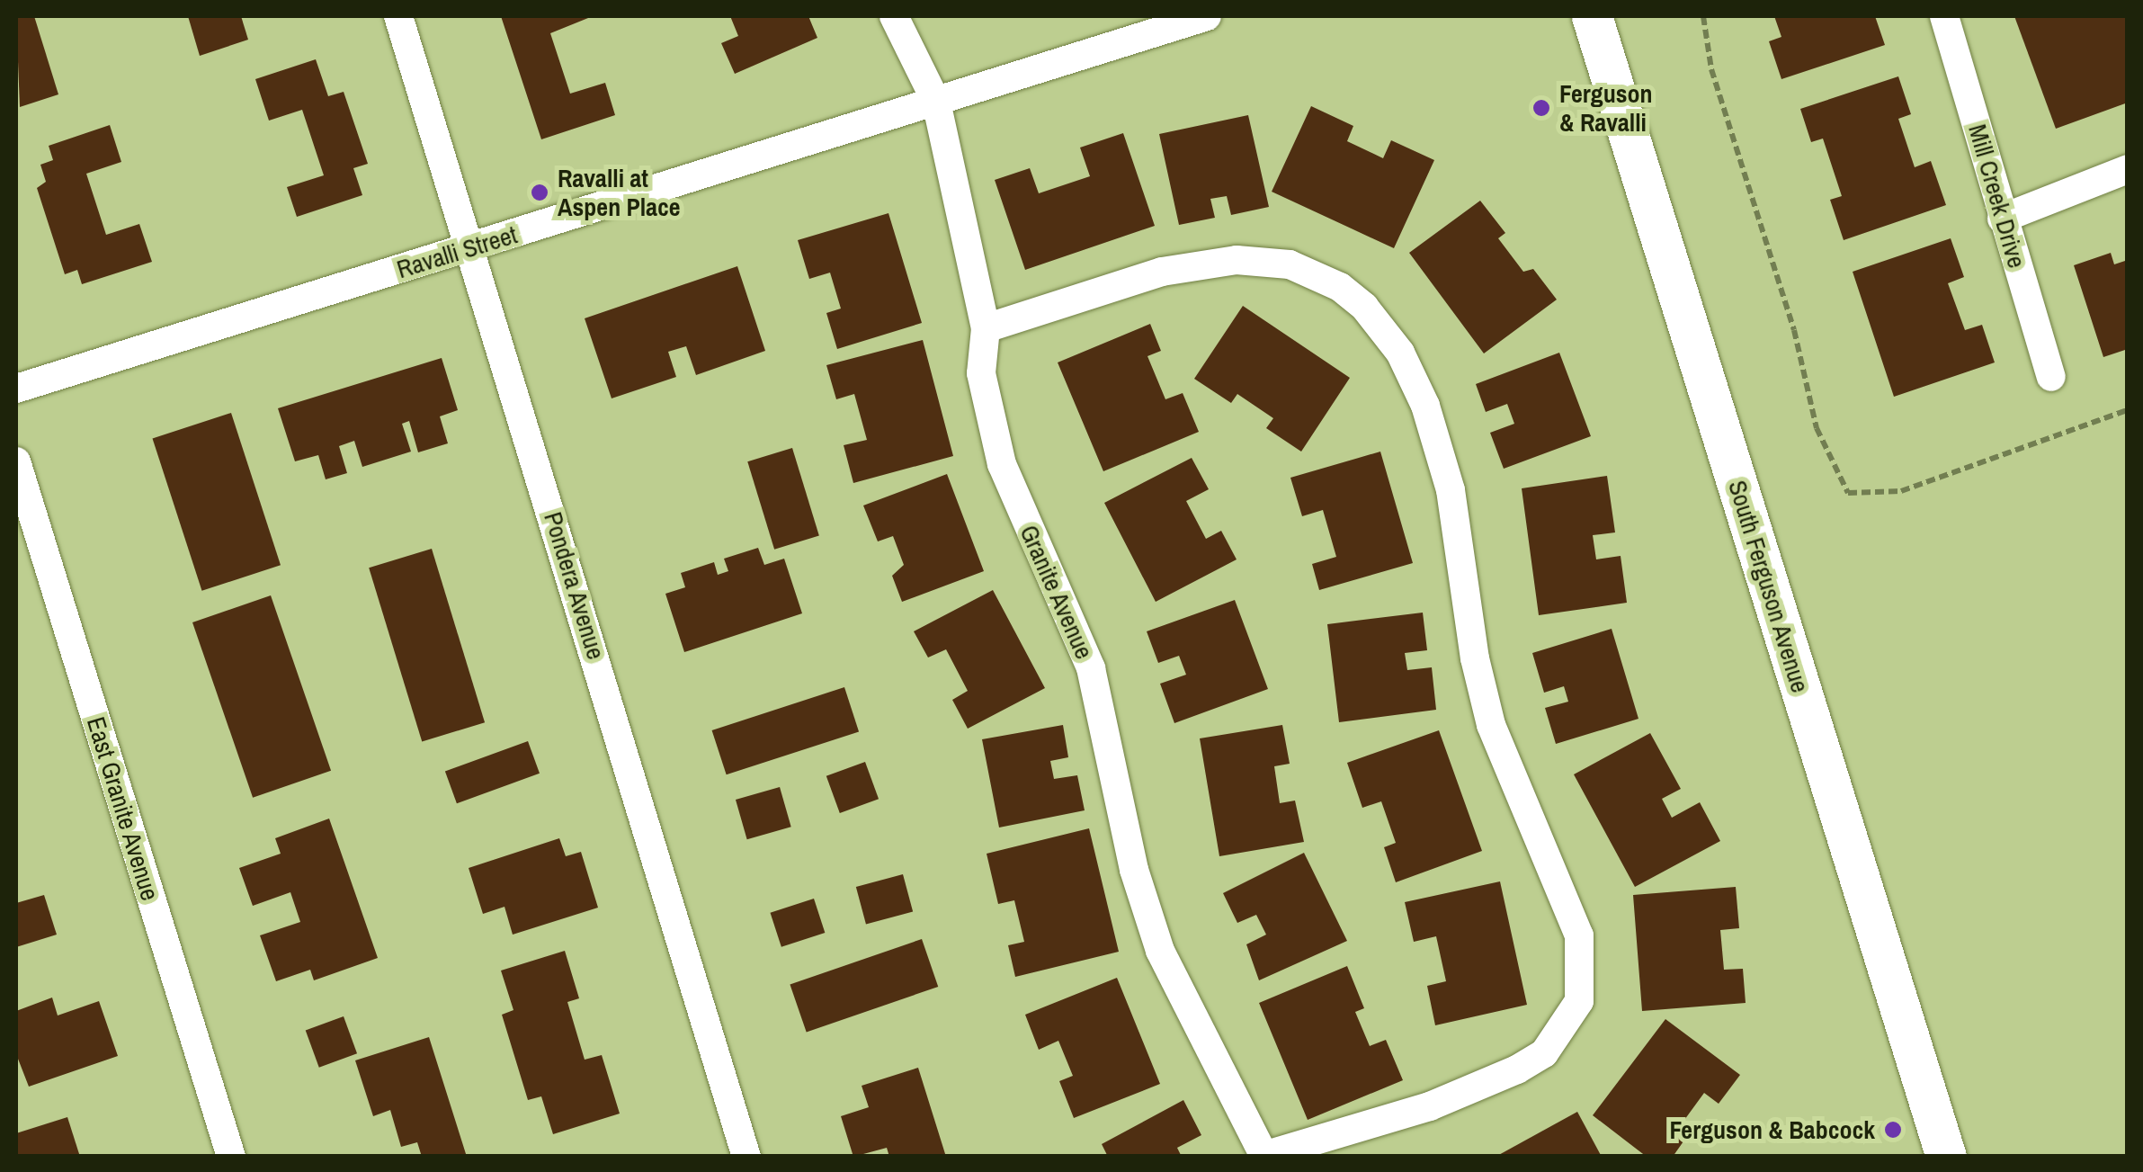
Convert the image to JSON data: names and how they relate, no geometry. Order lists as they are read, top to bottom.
{
  "streets": {
    "street": [
      "Mill Creek Drive",
      "Ravalli Street",
      "Pondera Avenue",
      "South Ferguson Avenue",
      "Granite Avenue",
      "East Granite Avenue"
    ]
  },
  "crossings": [
    ["Ravalli Street", "Pondera Avenue"],
    ["Ravalli Street", "Granite Avenue"]
  ],
  "places": ["Ferguson & Ravalli", "Ravalli at Aspen Place", "Ferguson & Babcock"]
}
